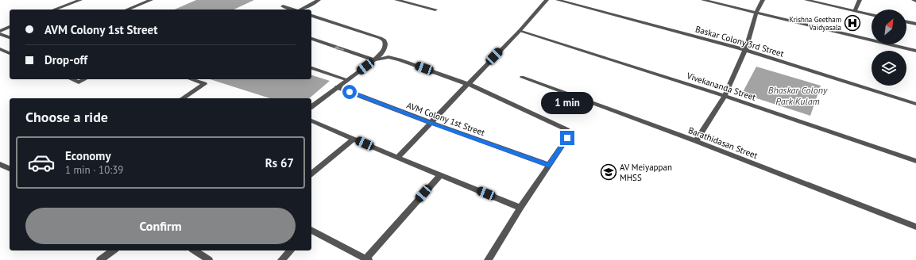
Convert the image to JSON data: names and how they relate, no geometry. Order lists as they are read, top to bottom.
{
  "streets": {
    "street": [
      "Baskar Colony 3rd Street",
      "Vivekananda Street",
      "AVM Colony 1st Street",
      "Barathidasan Street"
    ]
  },
  "water": ["Bhaskar Colony Park Kulam"],
  "places": {
    "hospital": ["Krishna Geetham Vaidyasala"],
    "school or university": ["AV Meiyappan MHSS"]
  },
  "north": "top right",
  "page": {
    "banner": ["AVM Colony 1st Street", "Drop-off"],
    "bubble": "1 min",
    "heading": "Choose a ride",
    "list": [
      {
        "name": "Economy",
        "note": "1 min · 10:39",
        "value": "Rs 67"
      }
    ],
    "buttons": "Confirm"
  }
}
